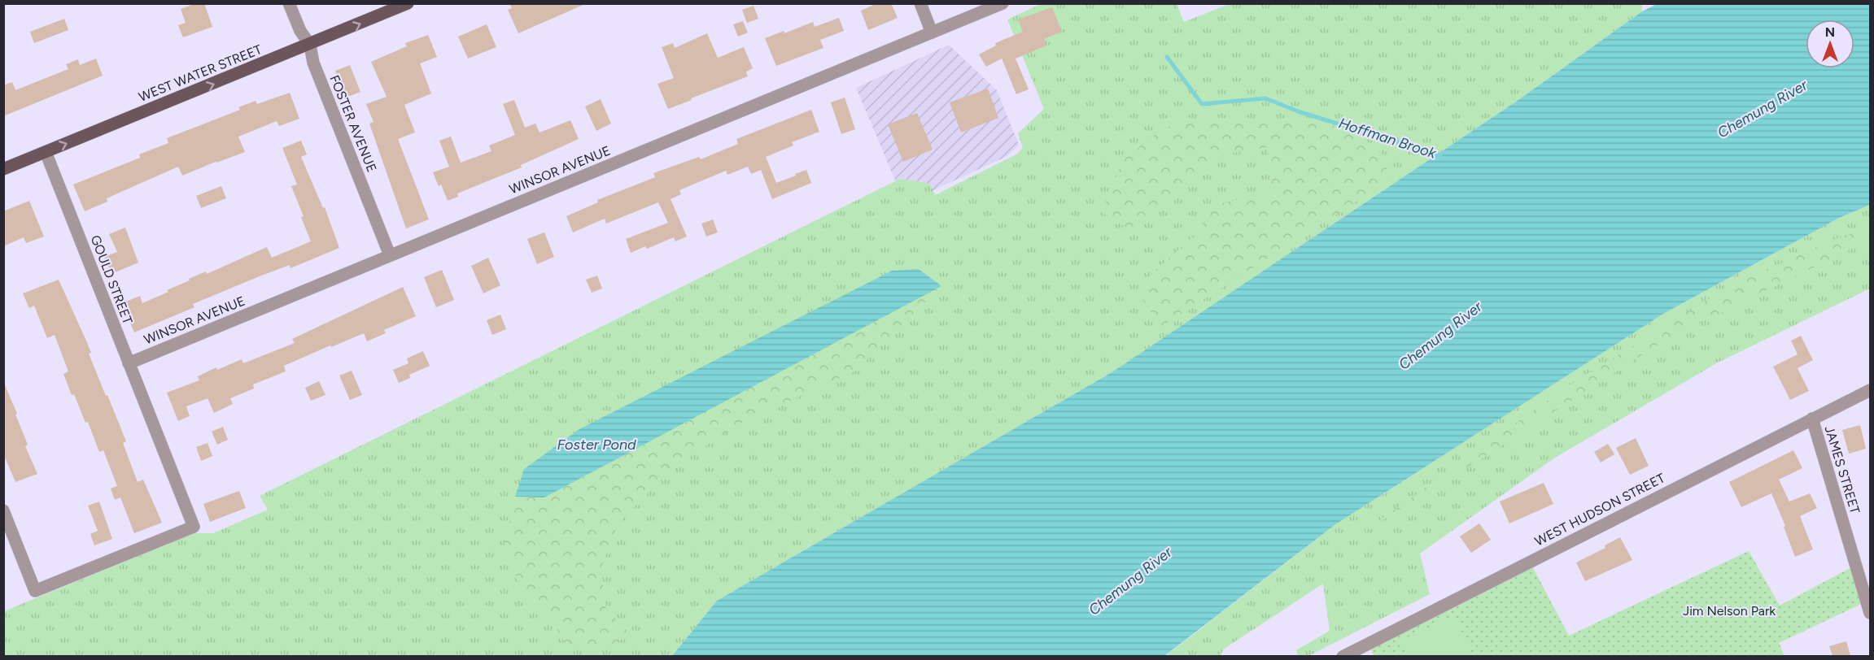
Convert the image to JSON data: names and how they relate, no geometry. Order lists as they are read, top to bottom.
{
  "streets": {
    "main road": ["WEST WATER STREET"],
    "street": [
      "FOSTER AVENUE",
      "WINSOR AVENUE",
      "GOULD STREET",
      "JAMES STREET",
      "WEST HUDSON STREET"
    ]
  },
  "crossings": [
    ["WEST WATER STREET", "FOSTER AVENUE"],
    ["WEST WATER STREET", "GOULD STREET"],
    ["FOSTER AVENUE", "WINSOR AVENUE"],
    ["WINSOR AVENUE", "GOULD STREET"],
    ["JAMES STREET", "WEST HUDSON STREET"]
  ],
  "one_way": ["WEST WATER STREET"],
  "water": ["Chemung River", "Hoffman Brook", "Foster Pond"],
  "parks": ["Jim Nelson Park"],
  "north": "top"
}
